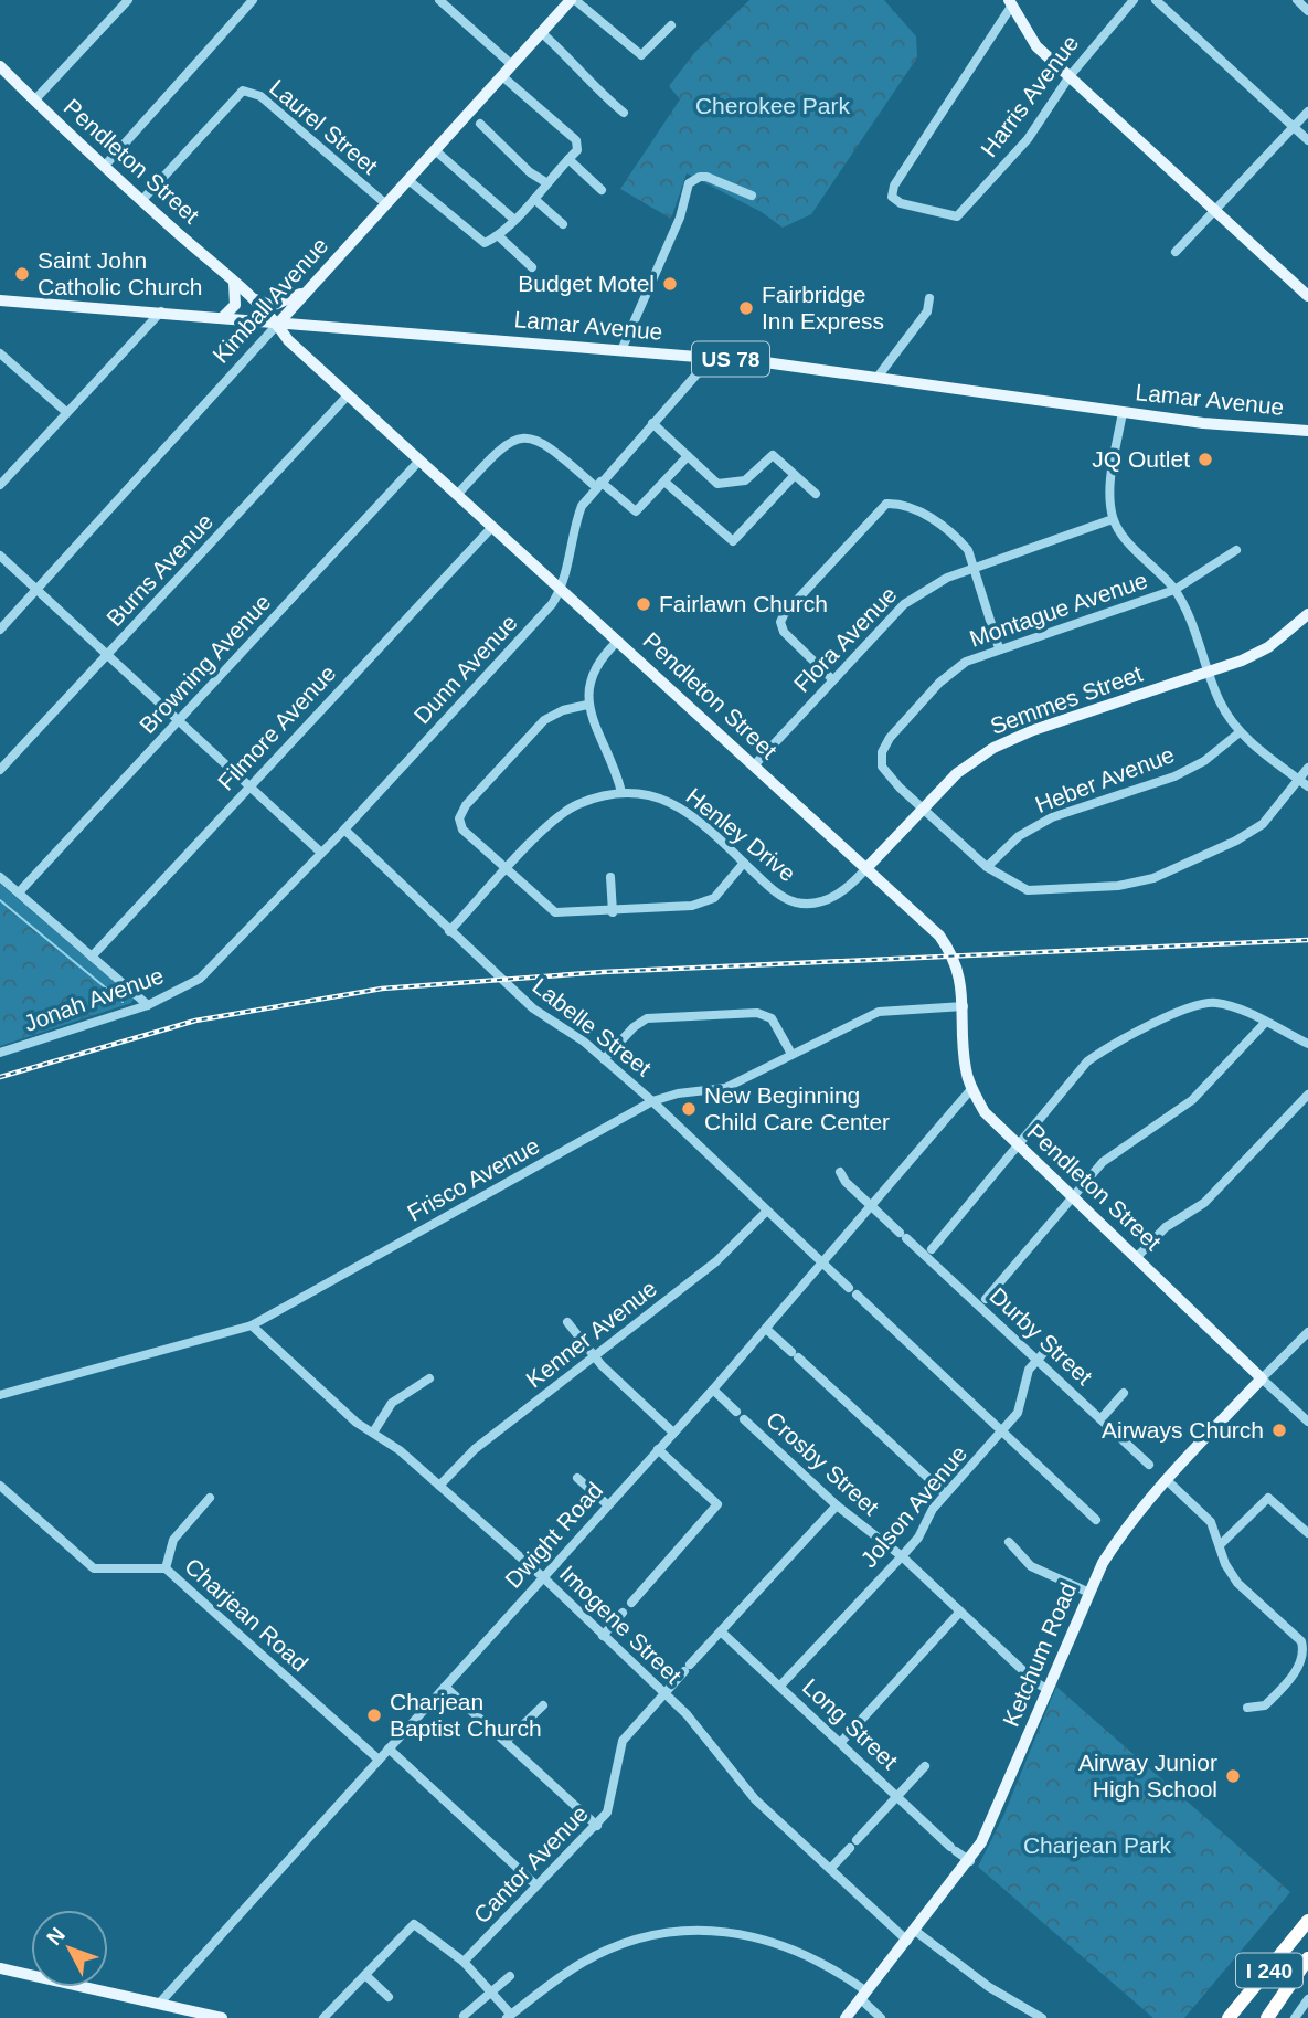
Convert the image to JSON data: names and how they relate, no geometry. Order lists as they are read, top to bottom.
{
  "streets": {
    "highway": ["I 240"],
    "main road": [
      "Pendleton Street",
      "Kimball Avenue",
      "Lamar Avenue",
      "US 78",
      "Semmes Street",
      "Ketchum Road"
    ],
    "street": [
      "Harris Avenue",
      "Laurel Street",
      "Burns Avenue",
      "Montague Avenue",
      "Flora Avenue",
      "Browning Avenue",
      "Dunn Avenue",
      "Filmore Avenue",
      "Heber Avenue",
      "Henley Drive",
      "Jonah Avenue",
      "Labelle Street",
      "Frisco Avenue",
      "Kenner Avenue",
      "Durby Street",
      "Crosby Street",
      "Jolson Avenue",
      "Dwight Road",
      "Charjean Road",
      "Imogene Street",
      "Long Street",
      "Cantor Avenue"
    ]
  },
  "crossings": [
    ["Laurel Street", "Pendleton Street"],
    ["Laurel Street", "Kimball Avenue"],
    ["Pendleton Street", "Kimball Avenue"],
    ["Pendleton Street", "Lamar Avenue"],
    ["Pendleton Street", "Burns Avenue"],
    ["Pendleton Street", "Flora Avenue"],
    ["Pendleton Street", "Browning Avenue"],
    ["Pendleton Street", "Dunn Avenue"],
    ["Pendleton Street", "Semmes Street"],
    ["Pendleton Street", "Filmore Avenue"],
    ["Pendleton Street", "Henley Drive"],
    ["Pendleton Street", "Frisco Avenue"],
    ["Pendleton Street", "Dwight Road"],
    ["Pendleton Street", "Ketchum Road"],
    ["Kimball Avenue", "Lamar Avenue"],
    ["Montague Avenue", "Semmes Street"],
    ["Montague Avenue", "Heber Avenue"],
    ["Dunn Avenue", "Jonah Avenue"],
    ["Dunn Avenue", "Labelle Street"],
    ["Semmes Street", "Henley Drive"],
    ["Henley Drive", "Labelle Street"],
    ["Labelle Street", "Frisco Avenue"],
    ["Labelle Street", "Kenner Avenue"],
    ["Labelle Street", "Jolson Avenue"],
    ["Labelle Street", "Dwight Road"],
    ["Frisco Avenue", "Imogene Street"],
    ["Kenner Avenue", "Imogene Street"],
    ["Durby Street", "Jolson Avenue"],
    ["Durby Street", "Dwight Road"],
    ["Crosby Street", "Jolson Avenue"],
    ["Crosby Street", "Dwight Road"],
    ["Crosby Street", "Ketchum Road"],
    ["Crosby Street", "Cantor Avenue"],
    ["Jolson Avenue", "Long Street"],
    ["Dwight Road", "Charjean Road"],
    ["Dwight Road", "Imogene Street"],
    ["Imogene Street", "Ketchum Road"],
    ["Imogene Street", "Cantor Avenue"],
    ["Ketchum Road", "Long Street"],
    ["Long Street", "Cantor Avenue"]
  ],
  "parks": ["Cherokee Park", "Charjean Park"],
  "places": [
    "Saint John Catholic Church",
    "Budget Motel",
    "Fairbridge Inn Express",
    "JQ Outlet",
    "Fairlawn Church",
    "New Beginning Child Care Center",
    "Airways Church",
    "Charjean Baptist Church",
    "Airway Junior High School"
  ],
  "north": "top left"
}
